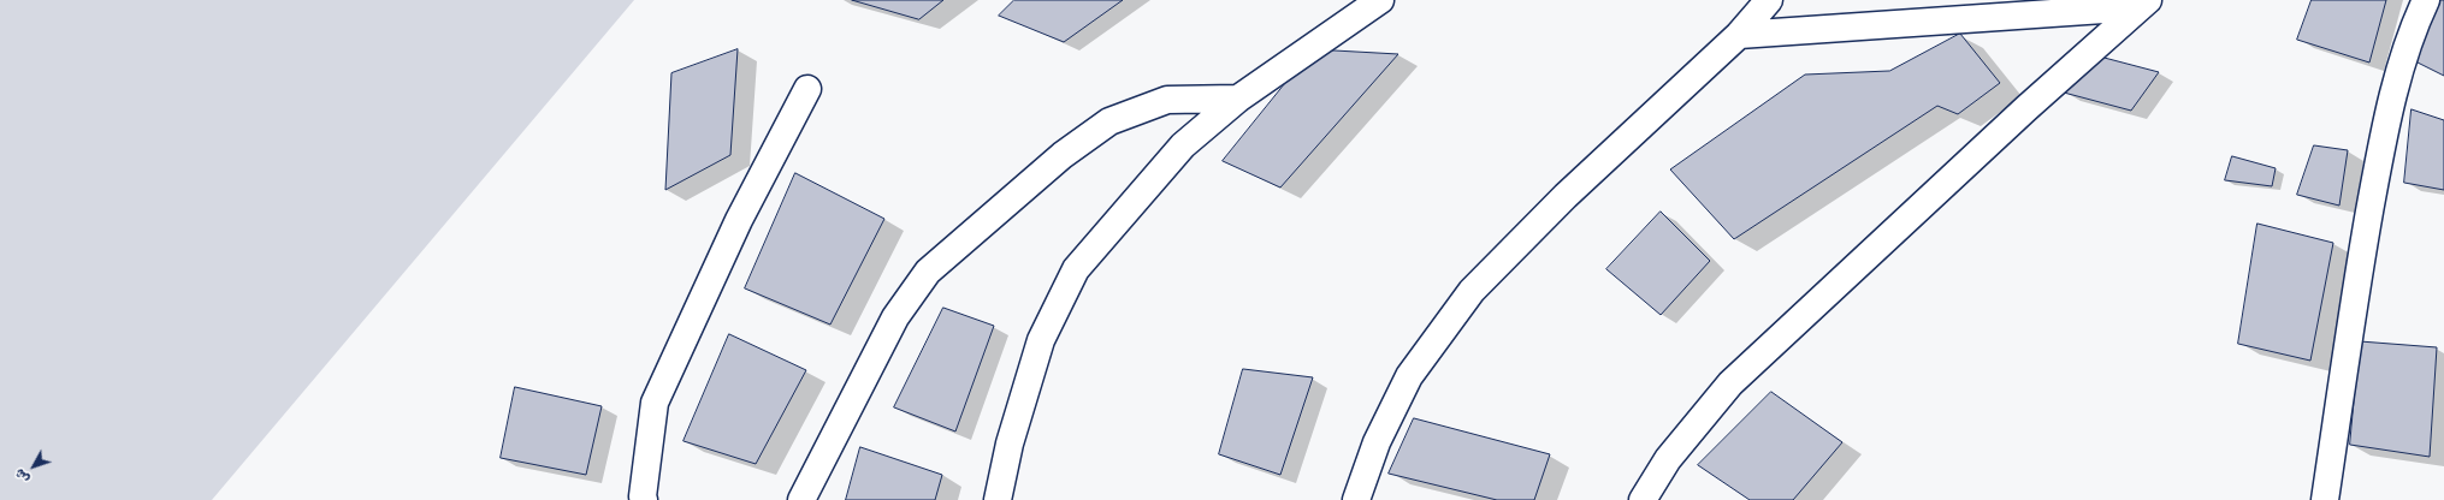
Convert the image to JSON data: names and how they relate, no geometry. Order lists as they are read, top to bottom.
{
  "north": "bottom left"
}
